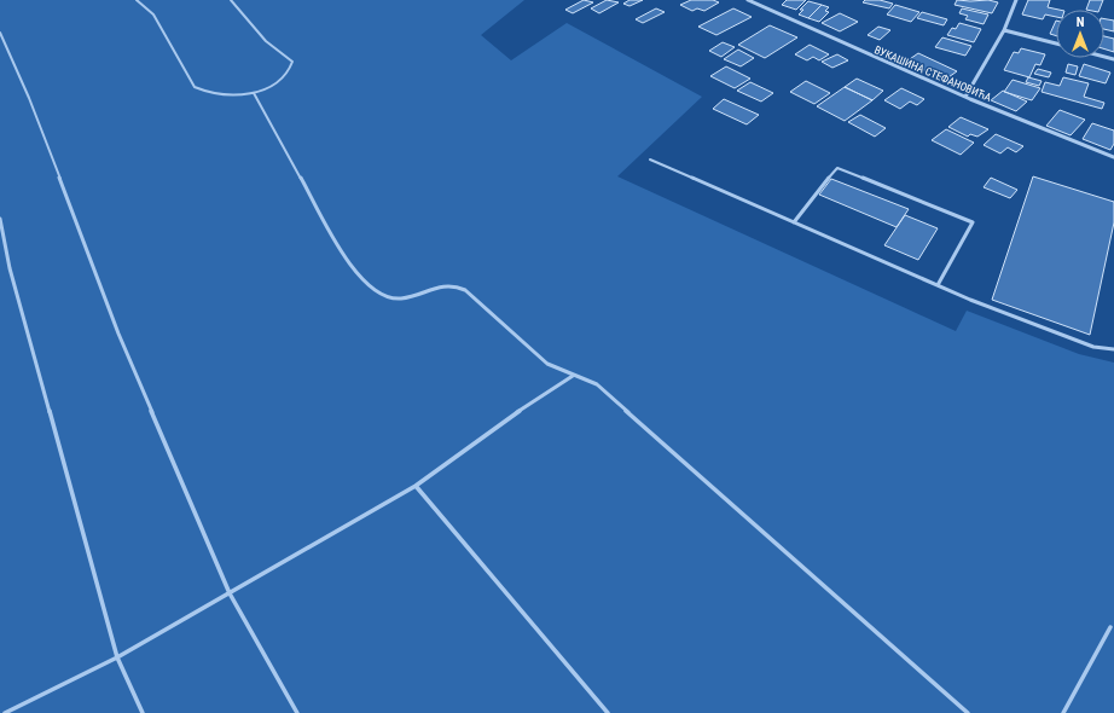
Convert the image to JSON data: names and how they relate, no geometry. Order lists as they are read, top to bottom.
{
  "streets": {
    "street": ["ВУКАШИНА СТЕФАНОВИЋА"]
  },
  "north": "top"
}
